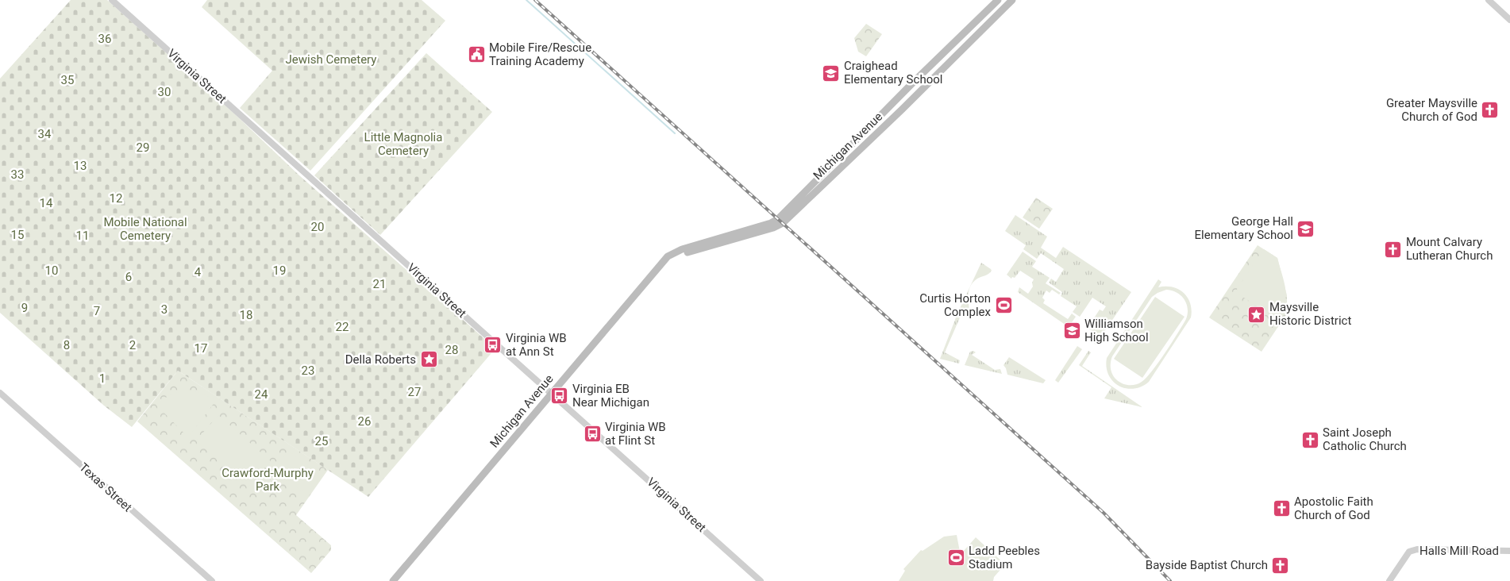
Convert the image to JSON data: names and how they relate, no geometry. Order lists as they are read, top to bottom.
{
  "streets": {
    "main road": ["Michigan Avenue"],
    "street": ["Virginia Street", "Texas Street", "Halls Mill Road"]
  },
  "crossings": [
    ["Virginia Street", "Michigan Avenue"]
  ],
  "parks": [
    "36",
    "Jewish Cemetery",
    "35",
    "30",
    "34",
    "Little Magnolia Cemetery",
    "29",
    "13",
    "33",
    "12",
    "14",
    "Mobile National Cemetery",
    "20",
    "15",
    "11",
    "10",
    "19",
    "4",
    "6",
    "21",
    "9",
    "3",
    "7",
    "18",
    "22",
    "8",
    "2",
    "17",
    "28",
    "23",
    "1",
    "27",
    "24",
    "26",
    "25",
    "Crawford-Murphy Park"
  ],
  "places": {
    "public building": ["Mobile Fire/Rescue Training Academy"],
    "school or university": ["Craighead Elementary School", "George Hall Elementary School", "Williamson High School"],
    "church": [
      "Greater Maysville Church of God",
      "Mount Calvary Lutheran Church",
      "Saint Joseph Catholic Church",
      "Apostolic Faith Church of God",
      "Bayside Baptist Church"
    ],
    "sports": ["Curtis Horton Complex", "Ladd Peebles Stadium"],
    "place": ["Maysville Historic District", "Della Roberts"],
    "bus stop": ["Virginia WB at Ann St", "Virginia EB Near Michigan", "Virginia WB at Flint St"]
  }
}
